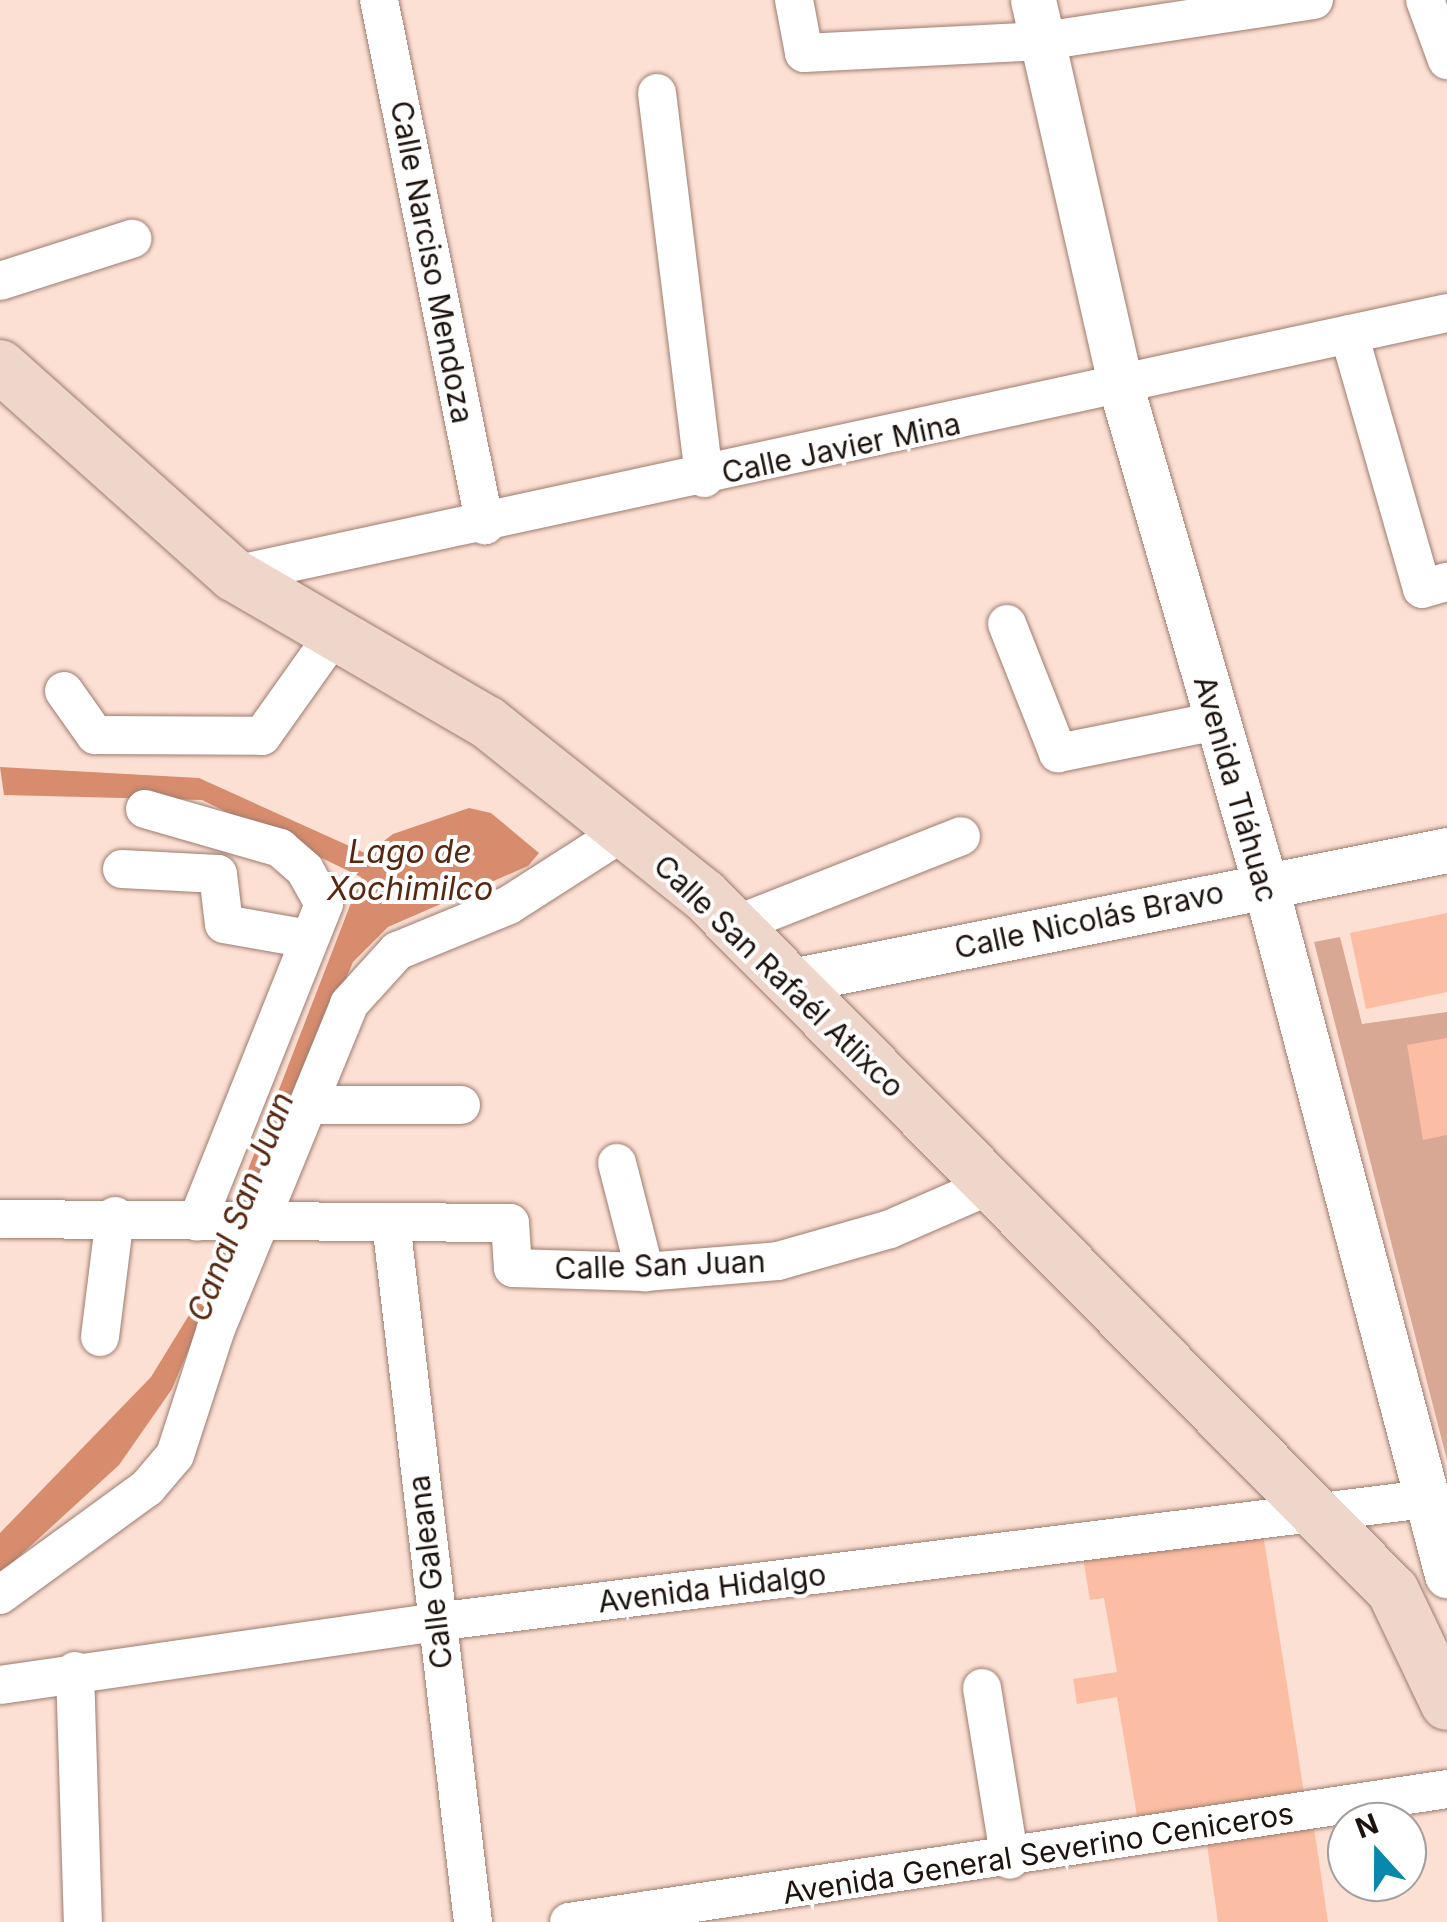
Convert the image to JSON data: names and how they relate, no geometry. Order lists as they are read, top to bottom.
{
  "streets": {
    "main road": ["Calle San Rafaél Atlixco"],
    "street": [
      "Calle Narciso Mendoza",
      "Calle Javier Mina",
      "Avenida Tláhuac",
      "Calle Nicolás Bravo",
      "Calle San Juan",
      "Calle Galeana",
      "Avenida Hidalgo",
      "Avenida General Severino Ceniceros"
    ]
  },
  "crossings": [
    ["Calle Narciso Mendoza", "Calle Javier Mina"],
    ["Calle Javier Mina", "Avenida Tláhuac"],
    ["Calle Javier Mina", "Calle San Rafaél Atlixco"],
    ["Avenida Tláhuac", "Calle Nicolás Bravo"],
    ["Avenida Tláhuac", "Avenida Hidalgo"],
    ["Calle Nicolás Bravo", "Calle San Rafaél Atlixco"],
    ["Calle San Rafaél Atlixco", "Calle San Juan"],
    ["Calle San Rafaél Atlixco", "Avenida Hidalgo"],
    ["Calle San Juan", "Calle Galeana"],
    ["Calle Galeana", "Avenida Hidalgo"]
  ],
  "water": ["Lago de Xochimilco", "Canal San Juan"],
  "north": "top"
}
